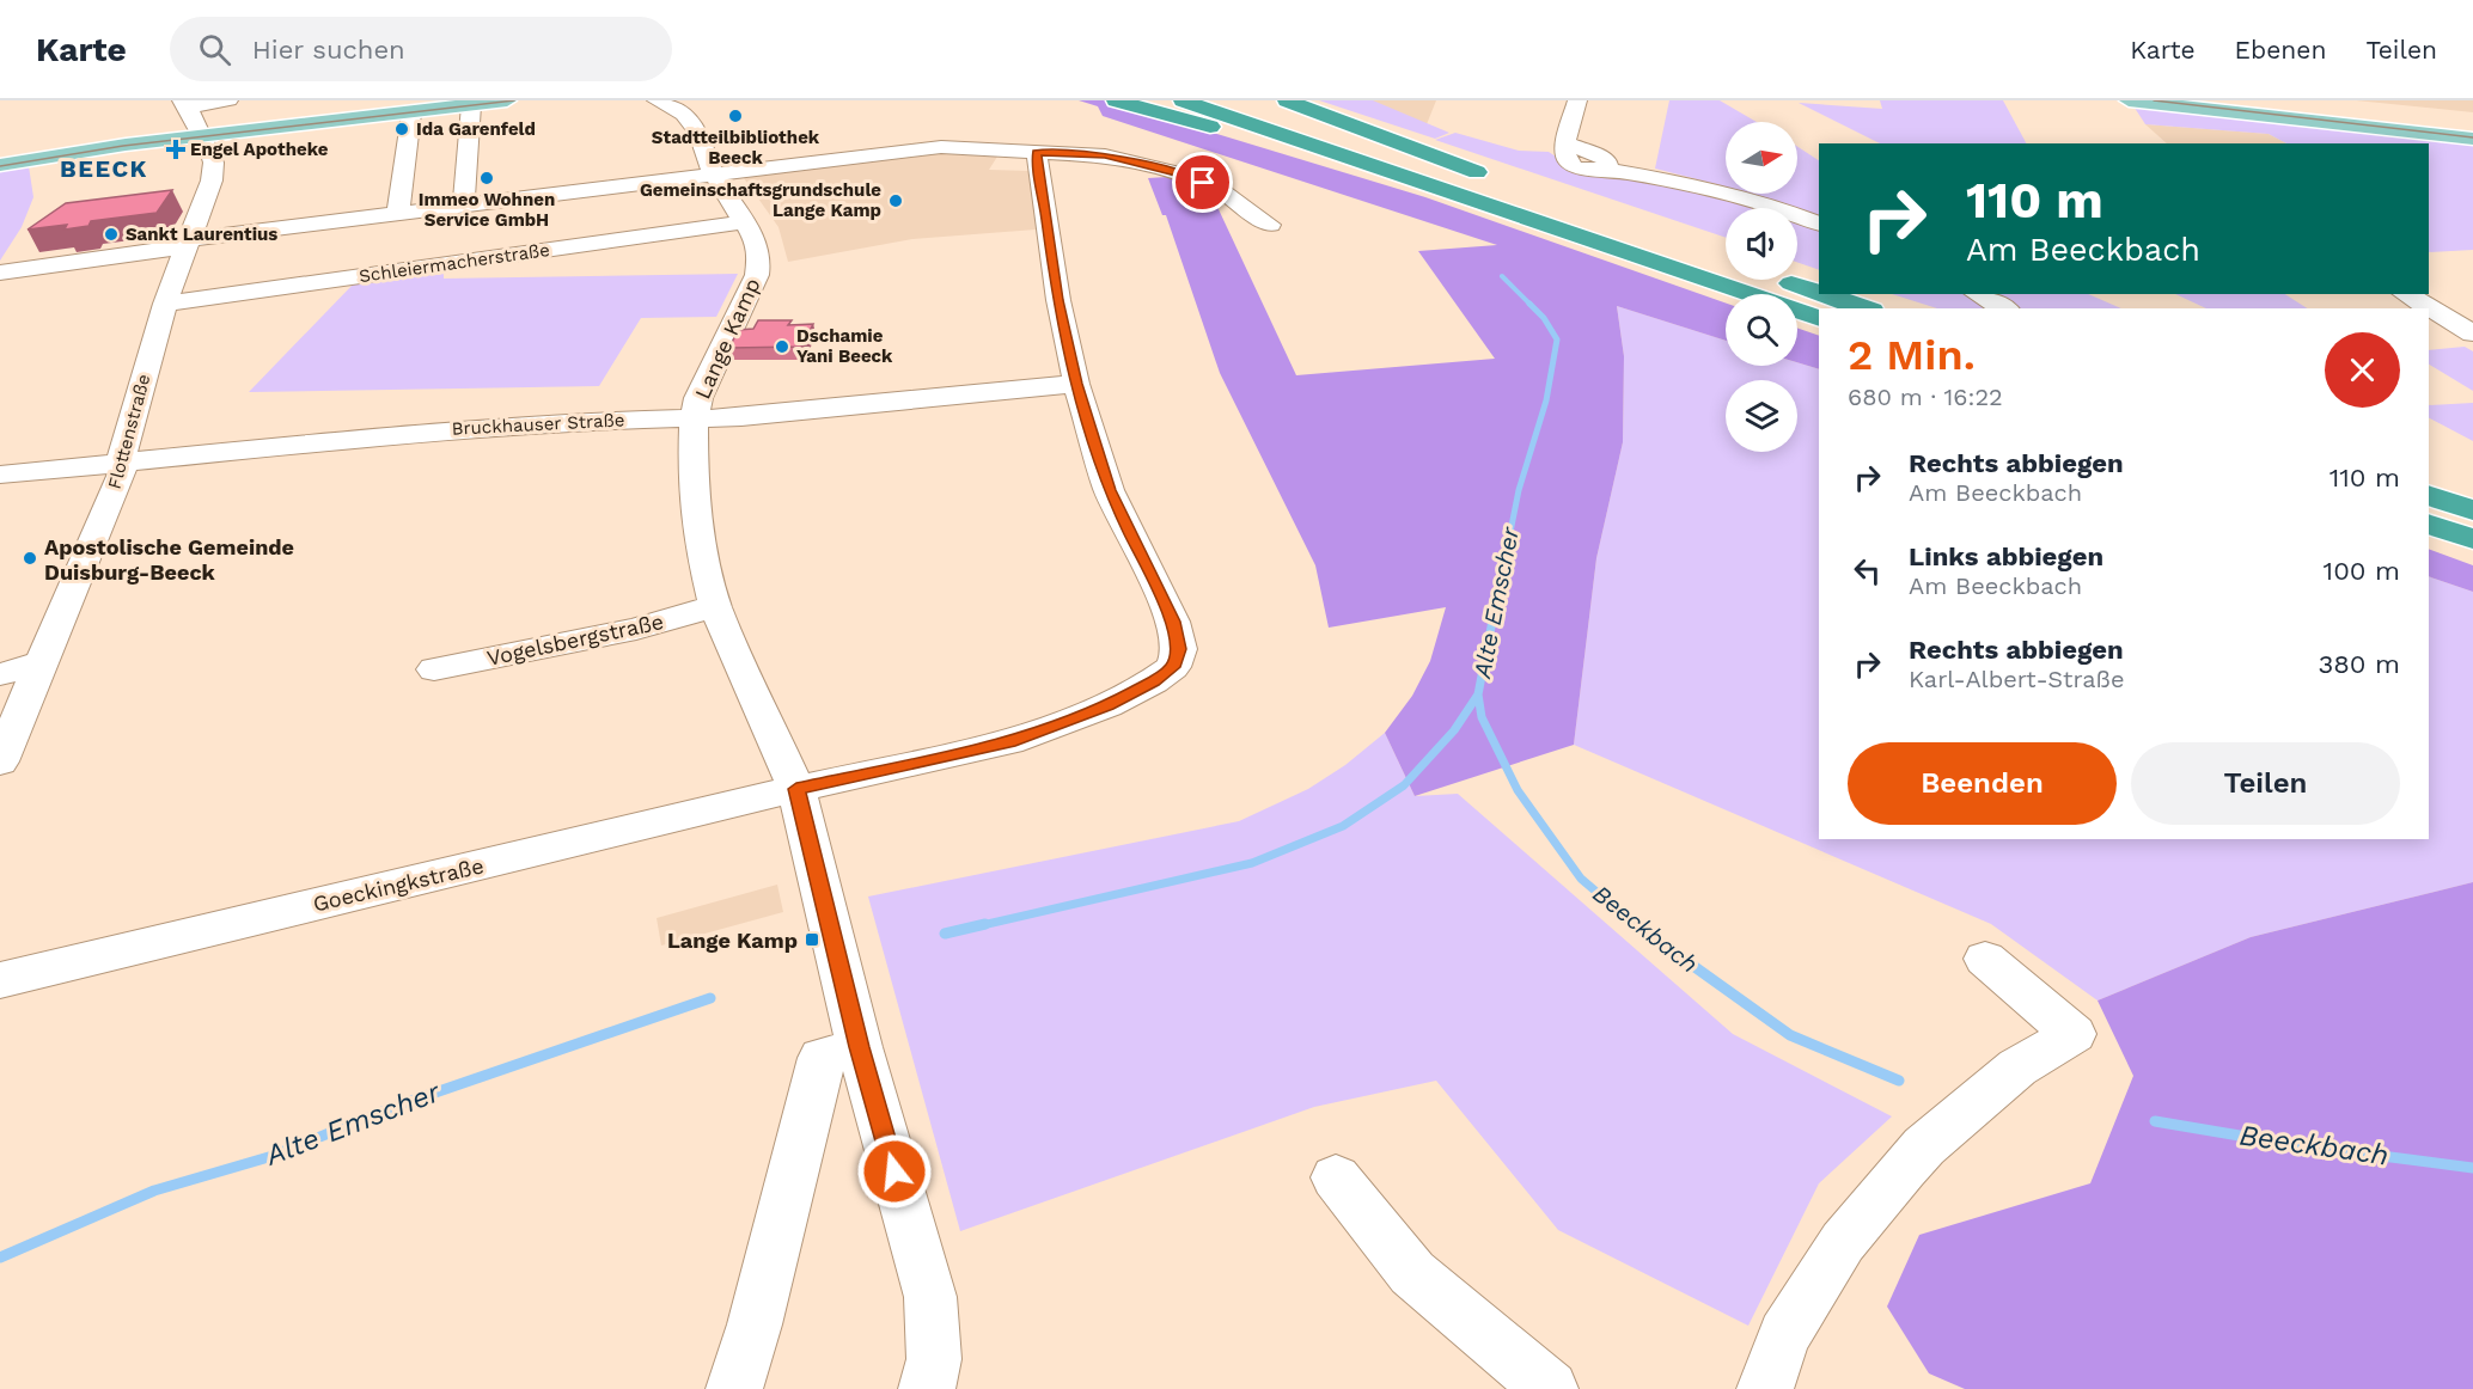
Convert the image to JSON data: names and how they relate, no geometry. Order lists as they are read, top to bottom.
{
  "streets": {
    "street": [
      "Schleiermacherstraße",
      "Lange Kamp",
      "Bruckhauser Straße",
      "Flottenstraße",
      "Vogelsbergstraße",
      "Goeckingkstraße"
    ]
  },
  "crossings": [
    ["Schleiermacherstraße", "Lange Kamp"],
    ["Schleiermacherstraße", "Flottenstraße"],
    ["Lange Kamp", "Bruckhauser Straße"],
    ["Lange Kamp", "Vogelsbergstraße"],
    ["Lange Kamp", "Goeckingkstraße"],
    ["Bruckhauser Straße", "Flottenstraße"],
    ["Bruckhauser Straße", "Goeckingkstraße"]
  ],
  "districts": ["BEECK"],
  "water": ["Alte Emscher", "Beeckbach"],
  "places": {
    "other": [
      "Stadtteilbibliothek Beeck",
      "Ida Garenfeld",
      "Immeo Wohnen Service GmbH",
      "Gemeinschaftsgrundschule Lange Kamp",
      "Sankt Laurentius",
      "Dschamie Yani Beeck",
      "Apostolische Gemeinde Duisburg-Beeck"
    ],
    "health": ["Engel Apotheke"],
    "transit": ["Lange Kamp"]
  },
  "north": "right",
  "page": {
    "header": "Karte",
    "search": "Hier suchen",
    "nav": ["Karte", "Ebenen", "Teilen"],
    "turn": ["110 m", "Am Beeckbach"],
    "heading": ["2 Min.", "680 m · 16:22"],
    "list": [
      {
        "name": "Rechts abbiegen",
        "note": "Am Beeckbach",
        "value": "110 m"
      },
      {
        "name": "Links abbiegen",
        "note": "Am Beeckbach",
        "value": "100 m"
      },
      {
        "name": "Rechts abbiegen",
        "note": "Karl-Albert-Straße",
        "value": "380 m"
      }
    ],
    "buttons": ["Beenden", "Teilen"]
  }
}
